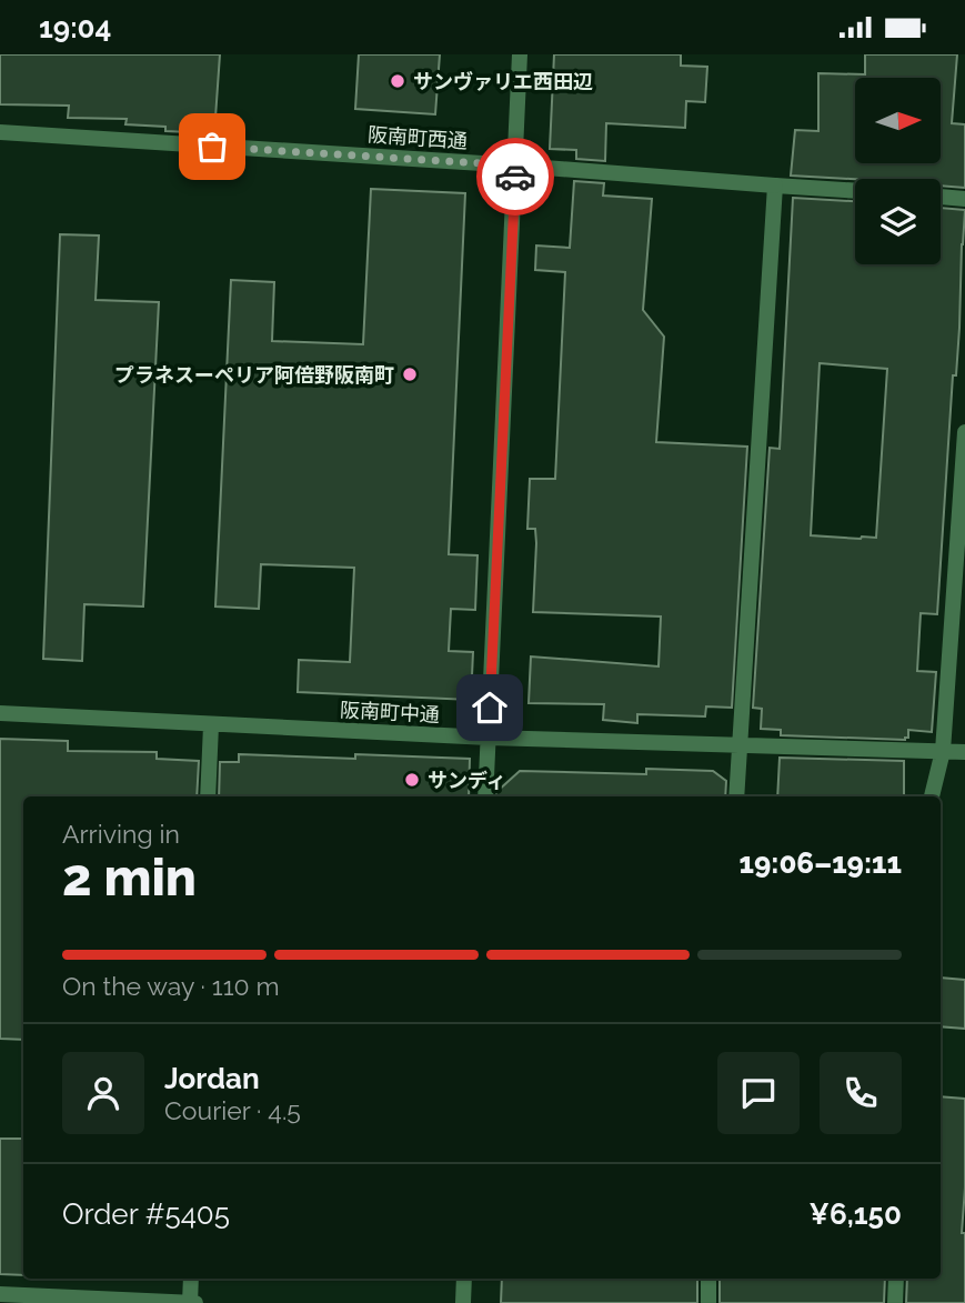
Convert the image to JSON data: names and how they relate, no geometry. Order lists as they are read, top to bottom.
{
  "streets": {
    "street": ["阪南町西通", "阪南町中通"]
  },
  "places": ["サンヴァリエ西田辺", "プラネスーペリア阿倍野阪南町", "サンディ"],
  "north": "right",
  "page": {
    "status": "19:04",
    "heading": ["2 min", "Arriving in", "19:06–19:11"],
    "panel": [
      "Jordan",
      "Courier · 4.5",
      "Order #5405",
      "¥6,150"
    ],
    "bar": "On the way · 110 m"
  }
}
